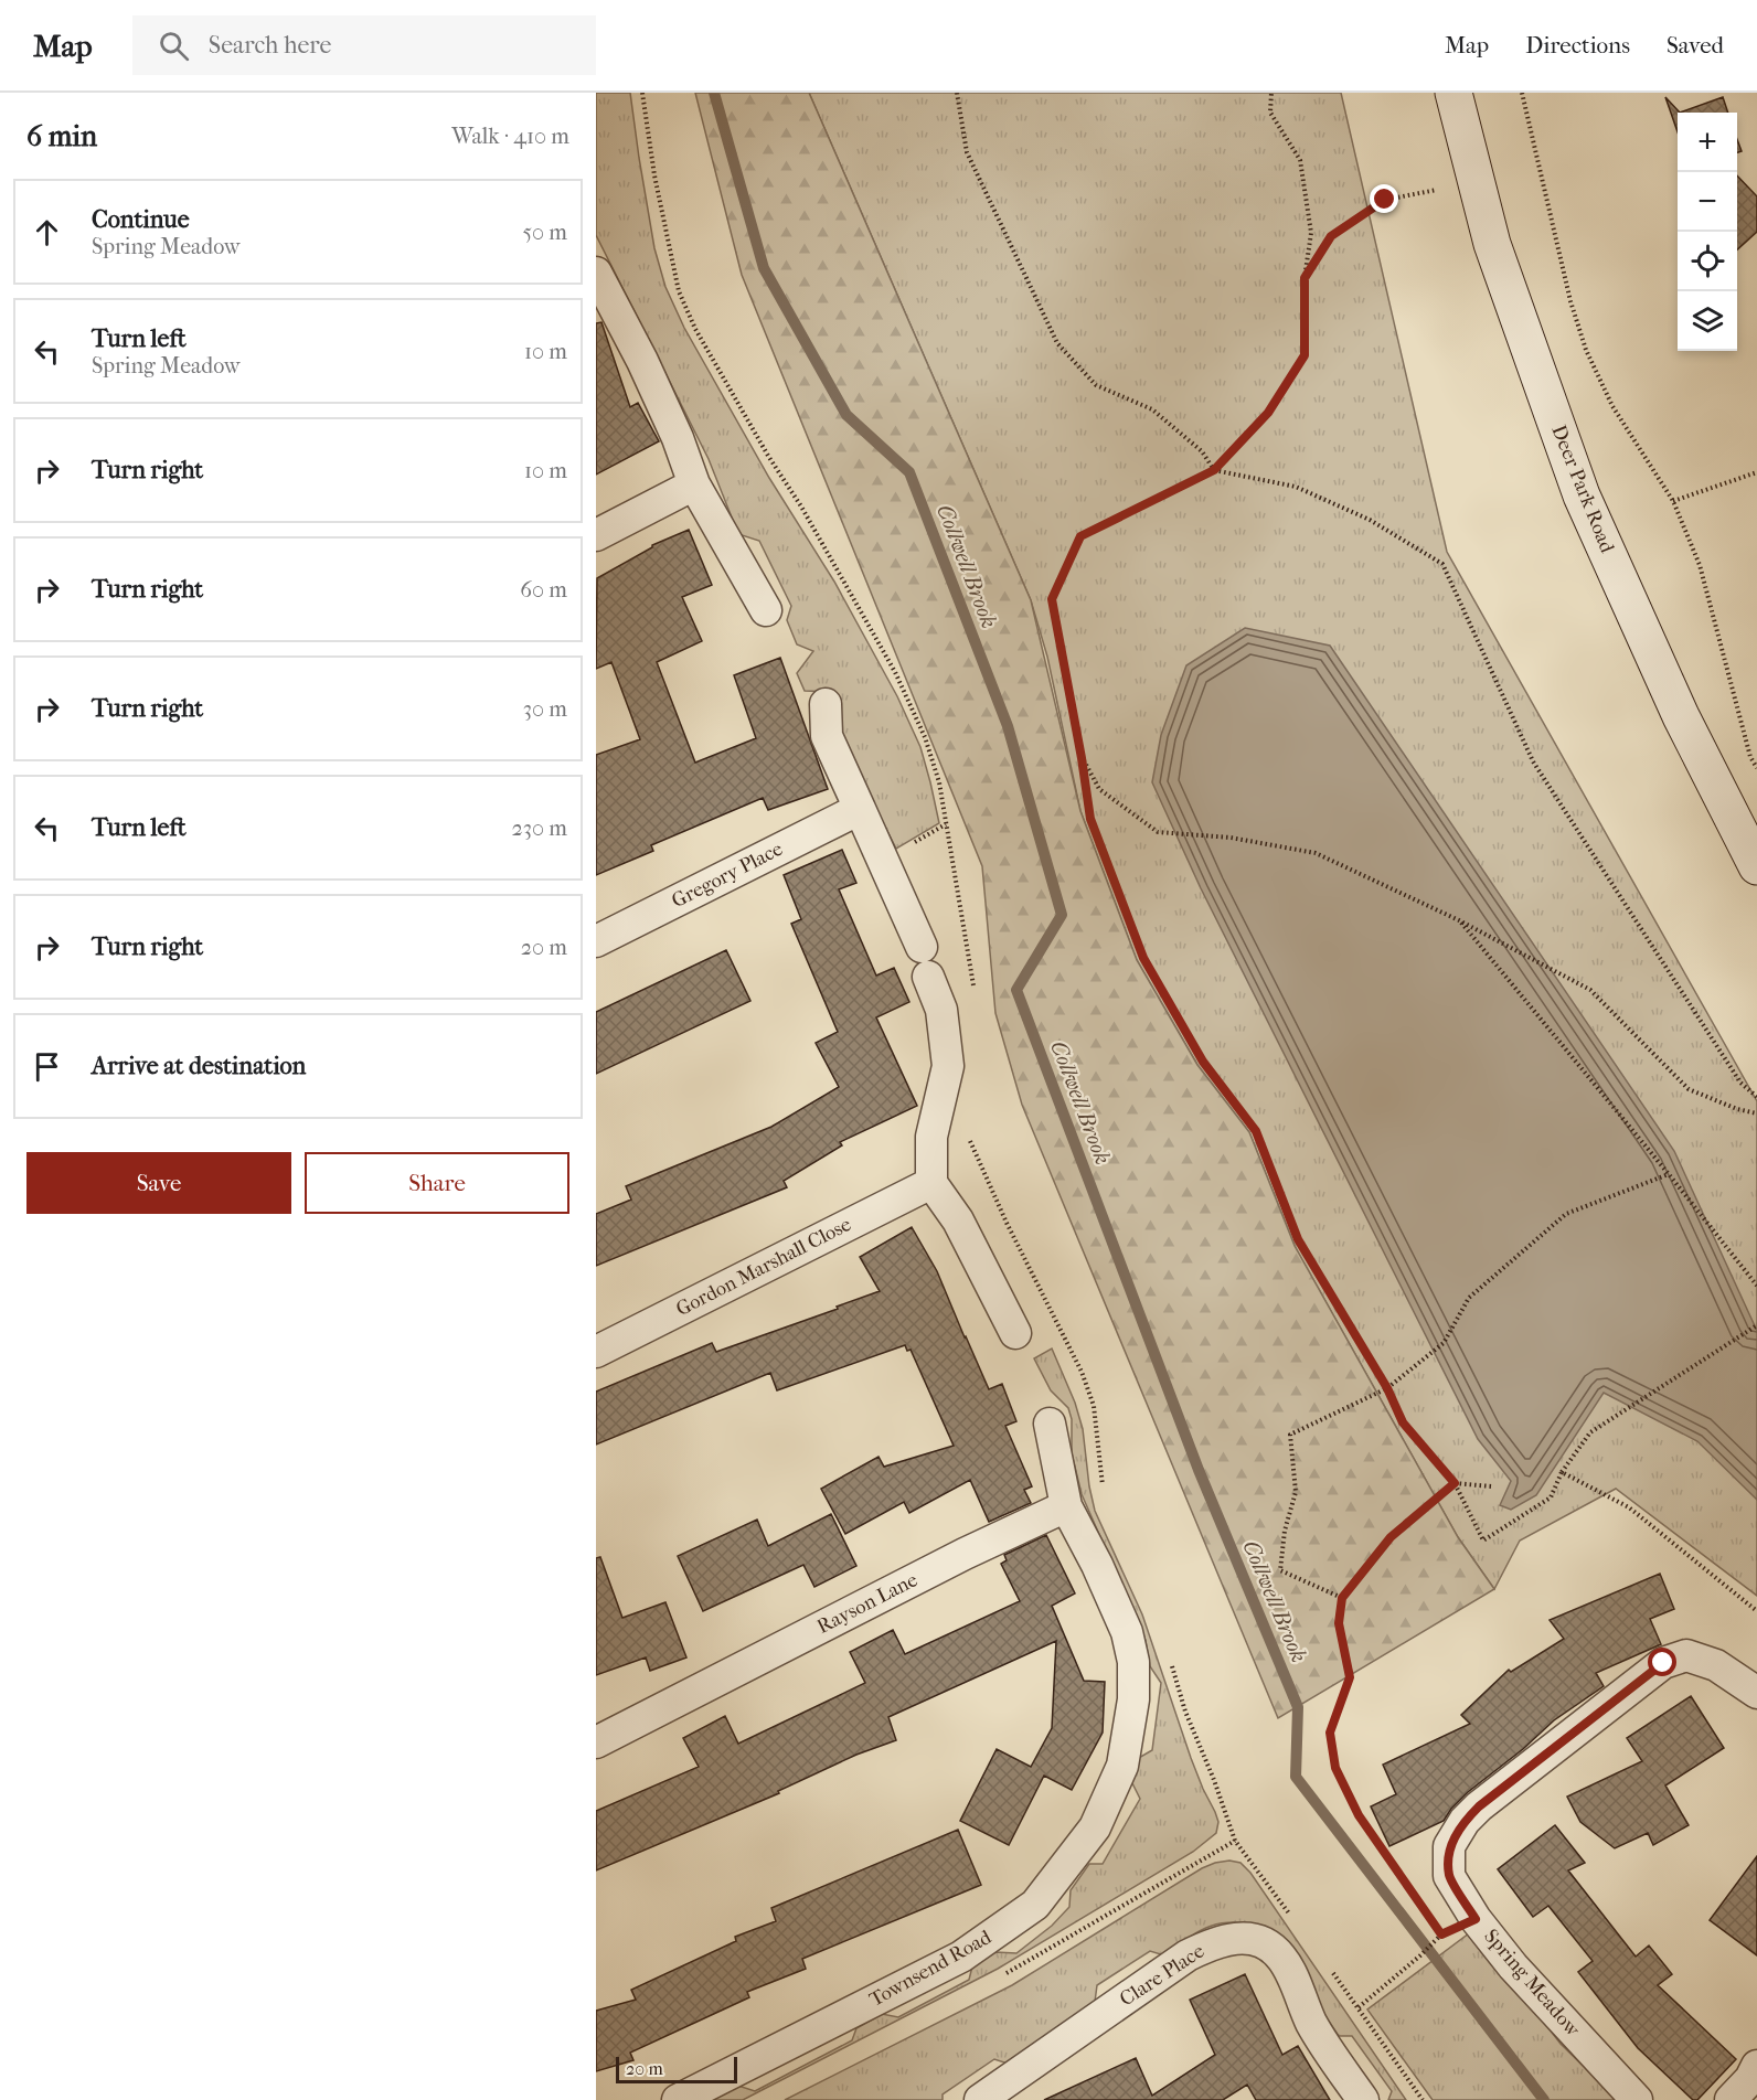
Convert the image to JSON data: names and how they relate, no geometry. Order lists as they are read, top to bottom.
{
  "streets": {
    "street": [
      "Deer Park Road",
      "Gregory Place",
      "Gordon Marshall Close",
      "Rayson Lane",
      "Townsend Road",
      "Clare Place",
      "Spring Meadow"
    ]
  },
  "crossings": [
    ["Rayson Lane", "Townsend Road"]
  ],
  "water": ["Collwell Brook"],
  "scale_bar": "20 m",
  "page": {
    "header": "Map",
    "search": "Search here",
    "nav": ["Map", "Directions", "Saved"],
    "heading": ["6 min", "Walk · 410 m"],
    "map_buttons": ["+", "−"],
    "list": [
      ["Continue", "Spring Meadow", "50 m"],
      ["Turn left", "Spring Meadow", "10 m"],
      ["Turn right", "10 m"],
      ["Turn right", "60 m"],
      ["Turn right", "30 m"],
      ["Turn left", "230 m"],
      ["Turn right", "20 m"],
      "Arrive at destination"
    ],
    "buttons": ["Save", "Share"],
    "scale": "20 m"
  }
}
